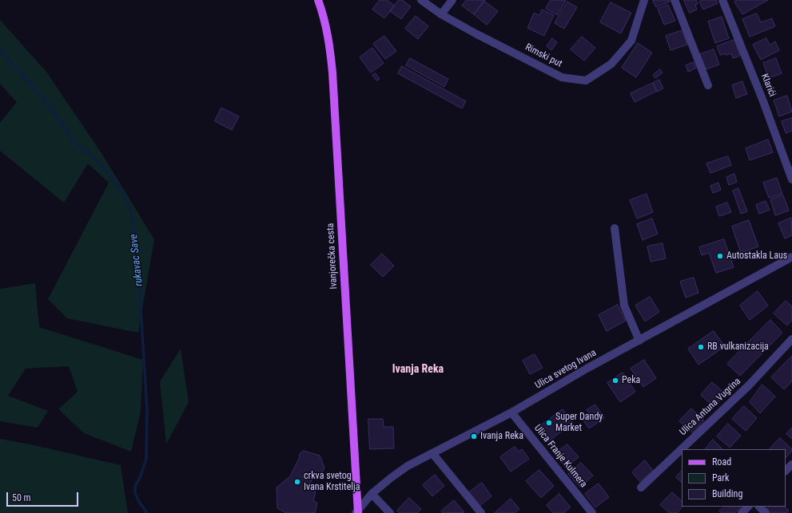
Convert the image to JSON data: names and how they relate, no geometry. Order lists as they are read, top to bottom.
{
  "streets": {
    "main road": ["Ivanjorečka cesta"],
    "street": [
      "Rimski put",
      "Klarići",
      "Ulica svetog Ivana",
      "Ulica Antuna Vugrina",
      "Ulica Franje Kulmera"
    ]
  },
  "crossings": [
    ["Ivanjorečka cesta", "Ulica svetog Ivana"],
    ["Ulica svetog Ivana", "Ulica Franje Kulmera"]
  ],
  "districts": ["Ivanja Reka"],
  "water": ["rukavac Save"],
  "places": [
    "Autostakla Laus",
    "RB vulkanizacija",
    "Peka",
    "Super Dandy Market",
    "Ivanja Reka",
    "crkva svetog Ivana Krstitelja"
  ],
  "legend": ["Road", "Park", "Building"],
  "scale_bar": "50 m"
}
